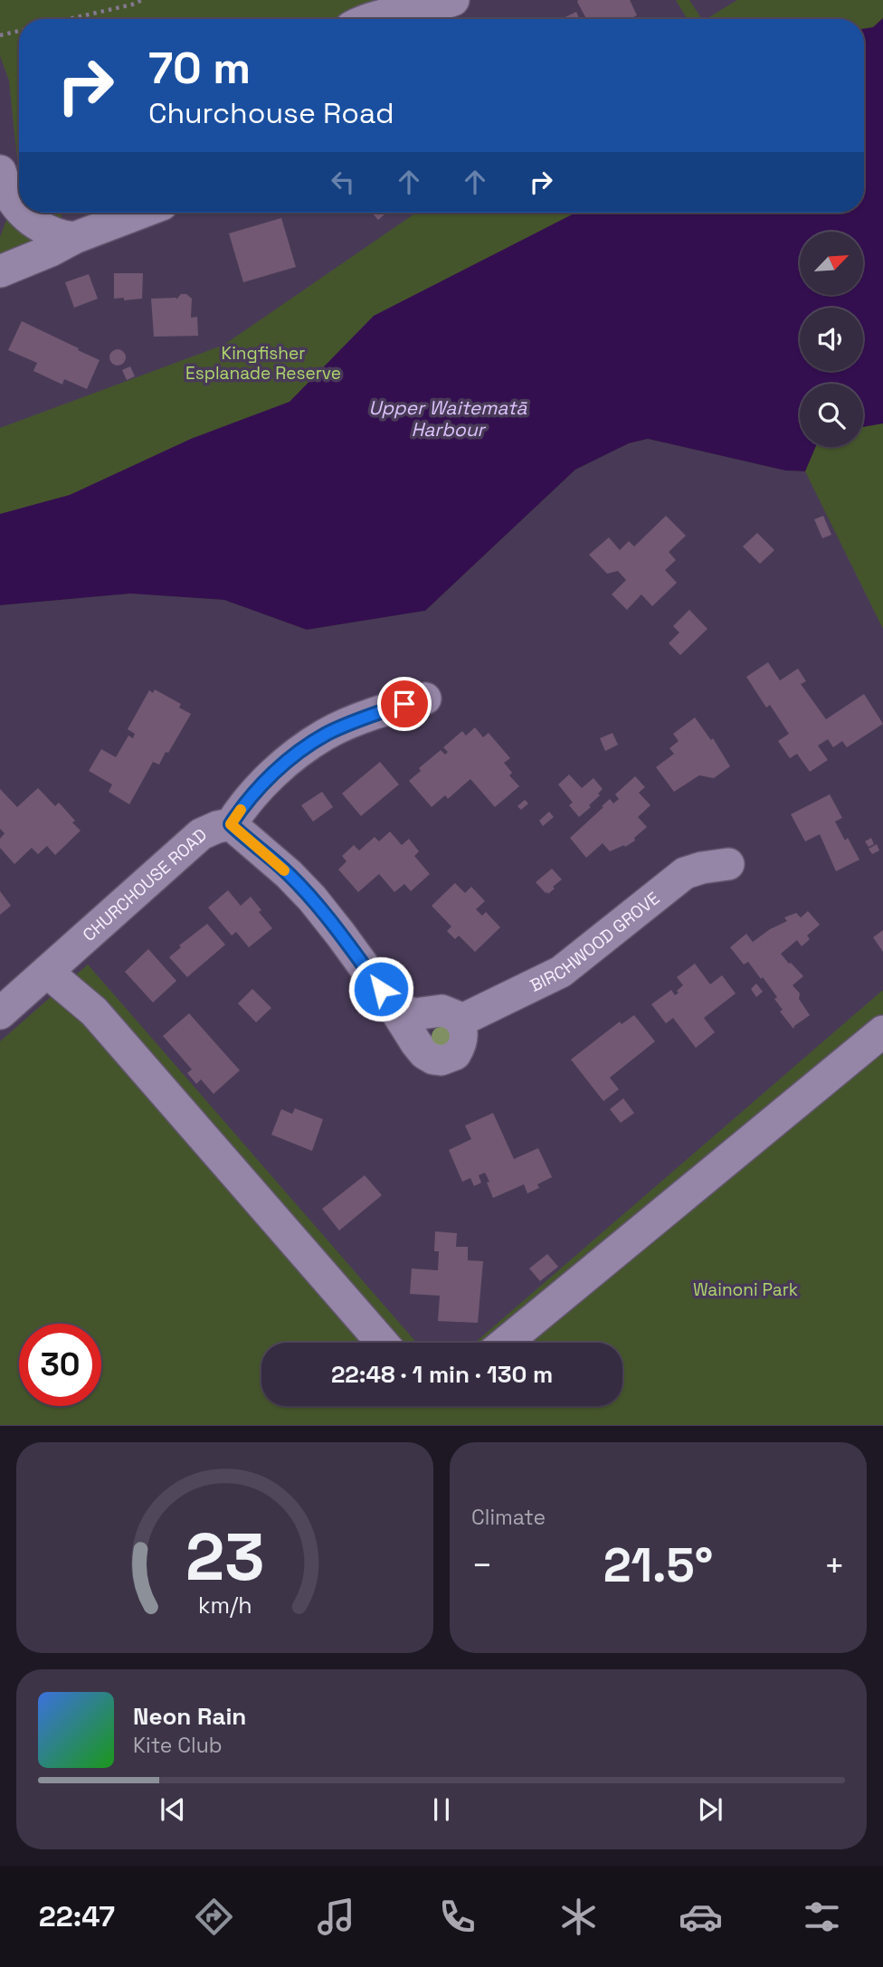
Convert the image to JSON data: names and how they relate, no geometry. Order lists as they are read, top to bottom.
{
  "streets": {
    "street": ["CHURCHOUSE ROAD", "BIRCHWOOD GROVE"]
  },
  "water": ["Upper Waitematā Harbour"],
  "parks": ["Kingfisher Esplanade Reserve", "Wainoni Park"],
  "north": "top right",
  "page": {
    "turn": ["70 m", "Churchouse Road"],
    "limit": "30",
    "trip": "22:48 · 1 min · 130 m",
    "tile": "Climate",
    "heat": ["−", "21.5°", "+"],
    "song": ["Neon Rain", "Kite Club"],
    "tabs": "22:47",
    "gauge": ["23", "km/h"]
  }
}
